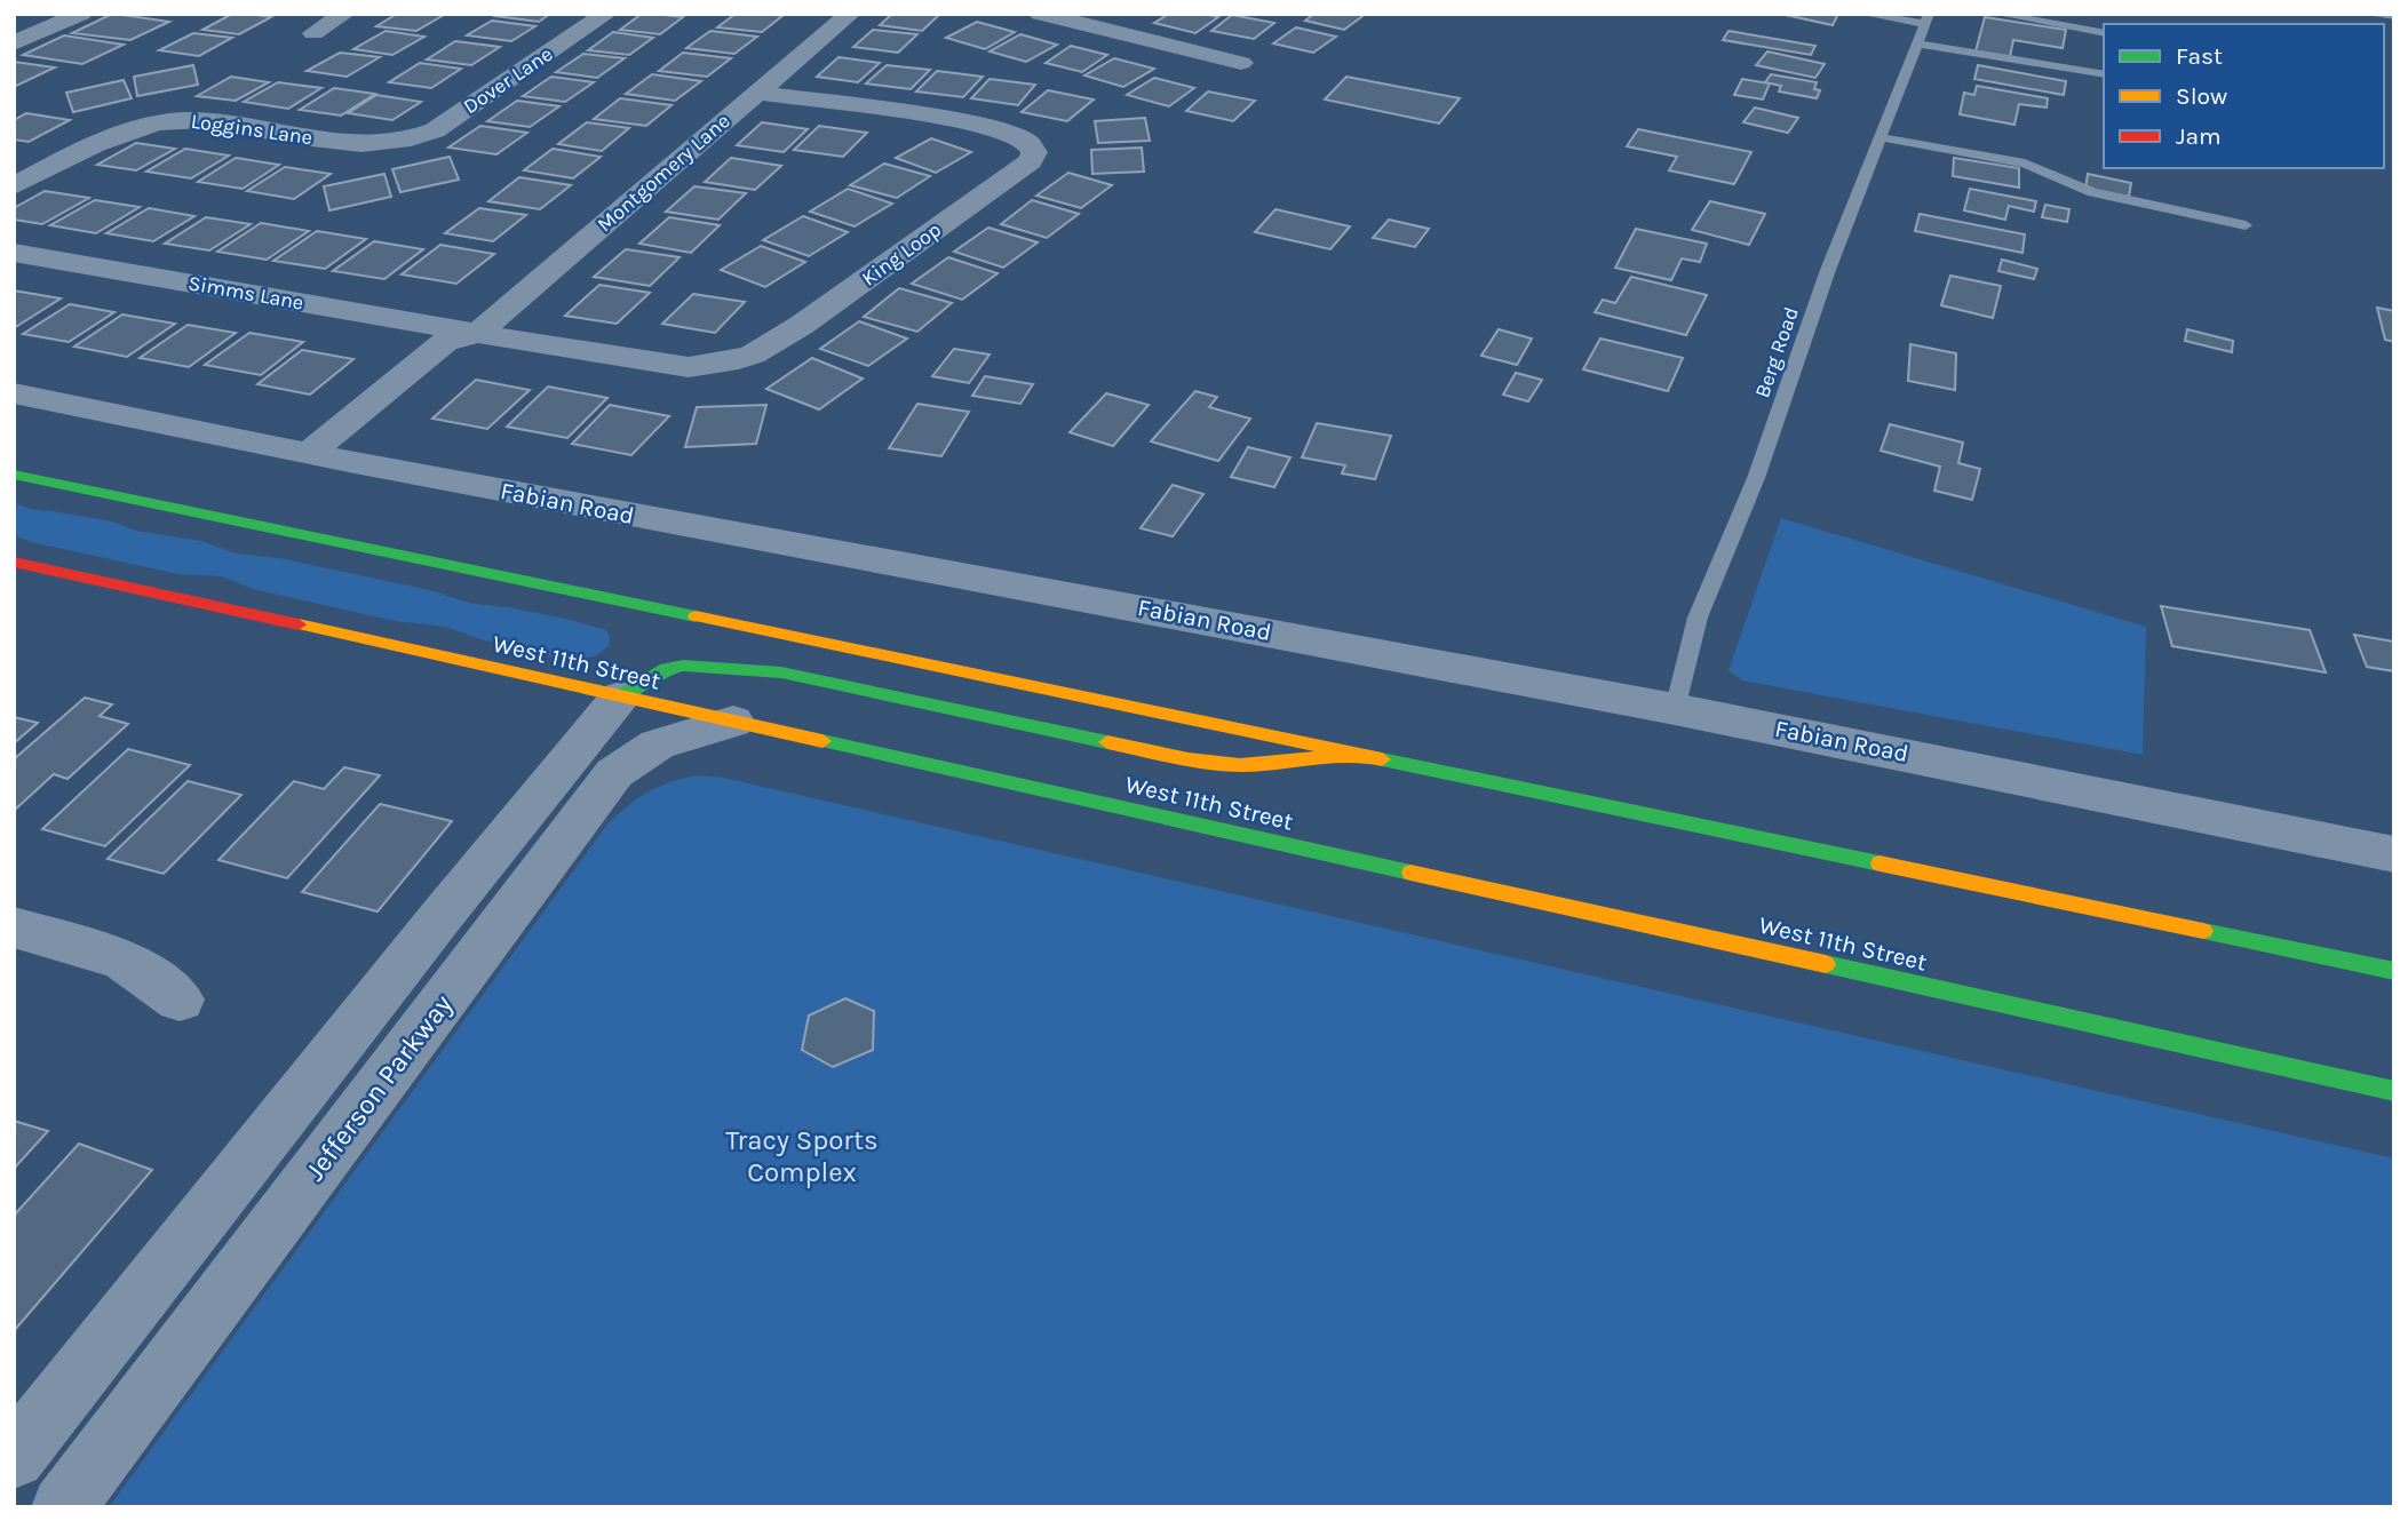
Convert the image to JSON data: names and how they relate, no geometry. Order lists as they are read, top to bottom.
{
  "streets": {
    "main road": ["West 11th Street"],
    "street": [
      "Dover Lane",
      "Loggins Lane",
      "Montgomery Lane",
      "King Loop",
      "Simms Lane",
      "Fabian Road",
      "Jefferson Parkway"
    ],
    "lane": ["Berg Road"]
  },
  "crossings": [
    ["Dover Lane", "Loggins Lane"],
    ["Montgomery Lane", "King Loop"],
    ["Montgomery Lane", "Simms Lane"],
    ["Montgomery Lane", "Fabian Road"],
    ["King Loop", "Simms Lane"],
    ["Berg Road", "Fabian Road"],
    ["West 11th Street", "Jefferson Parkway"]
  ],
  "parks": ["Tracy Sports Complex"],
  "legend": ["Fast", "Slow", "Jam"]
}
